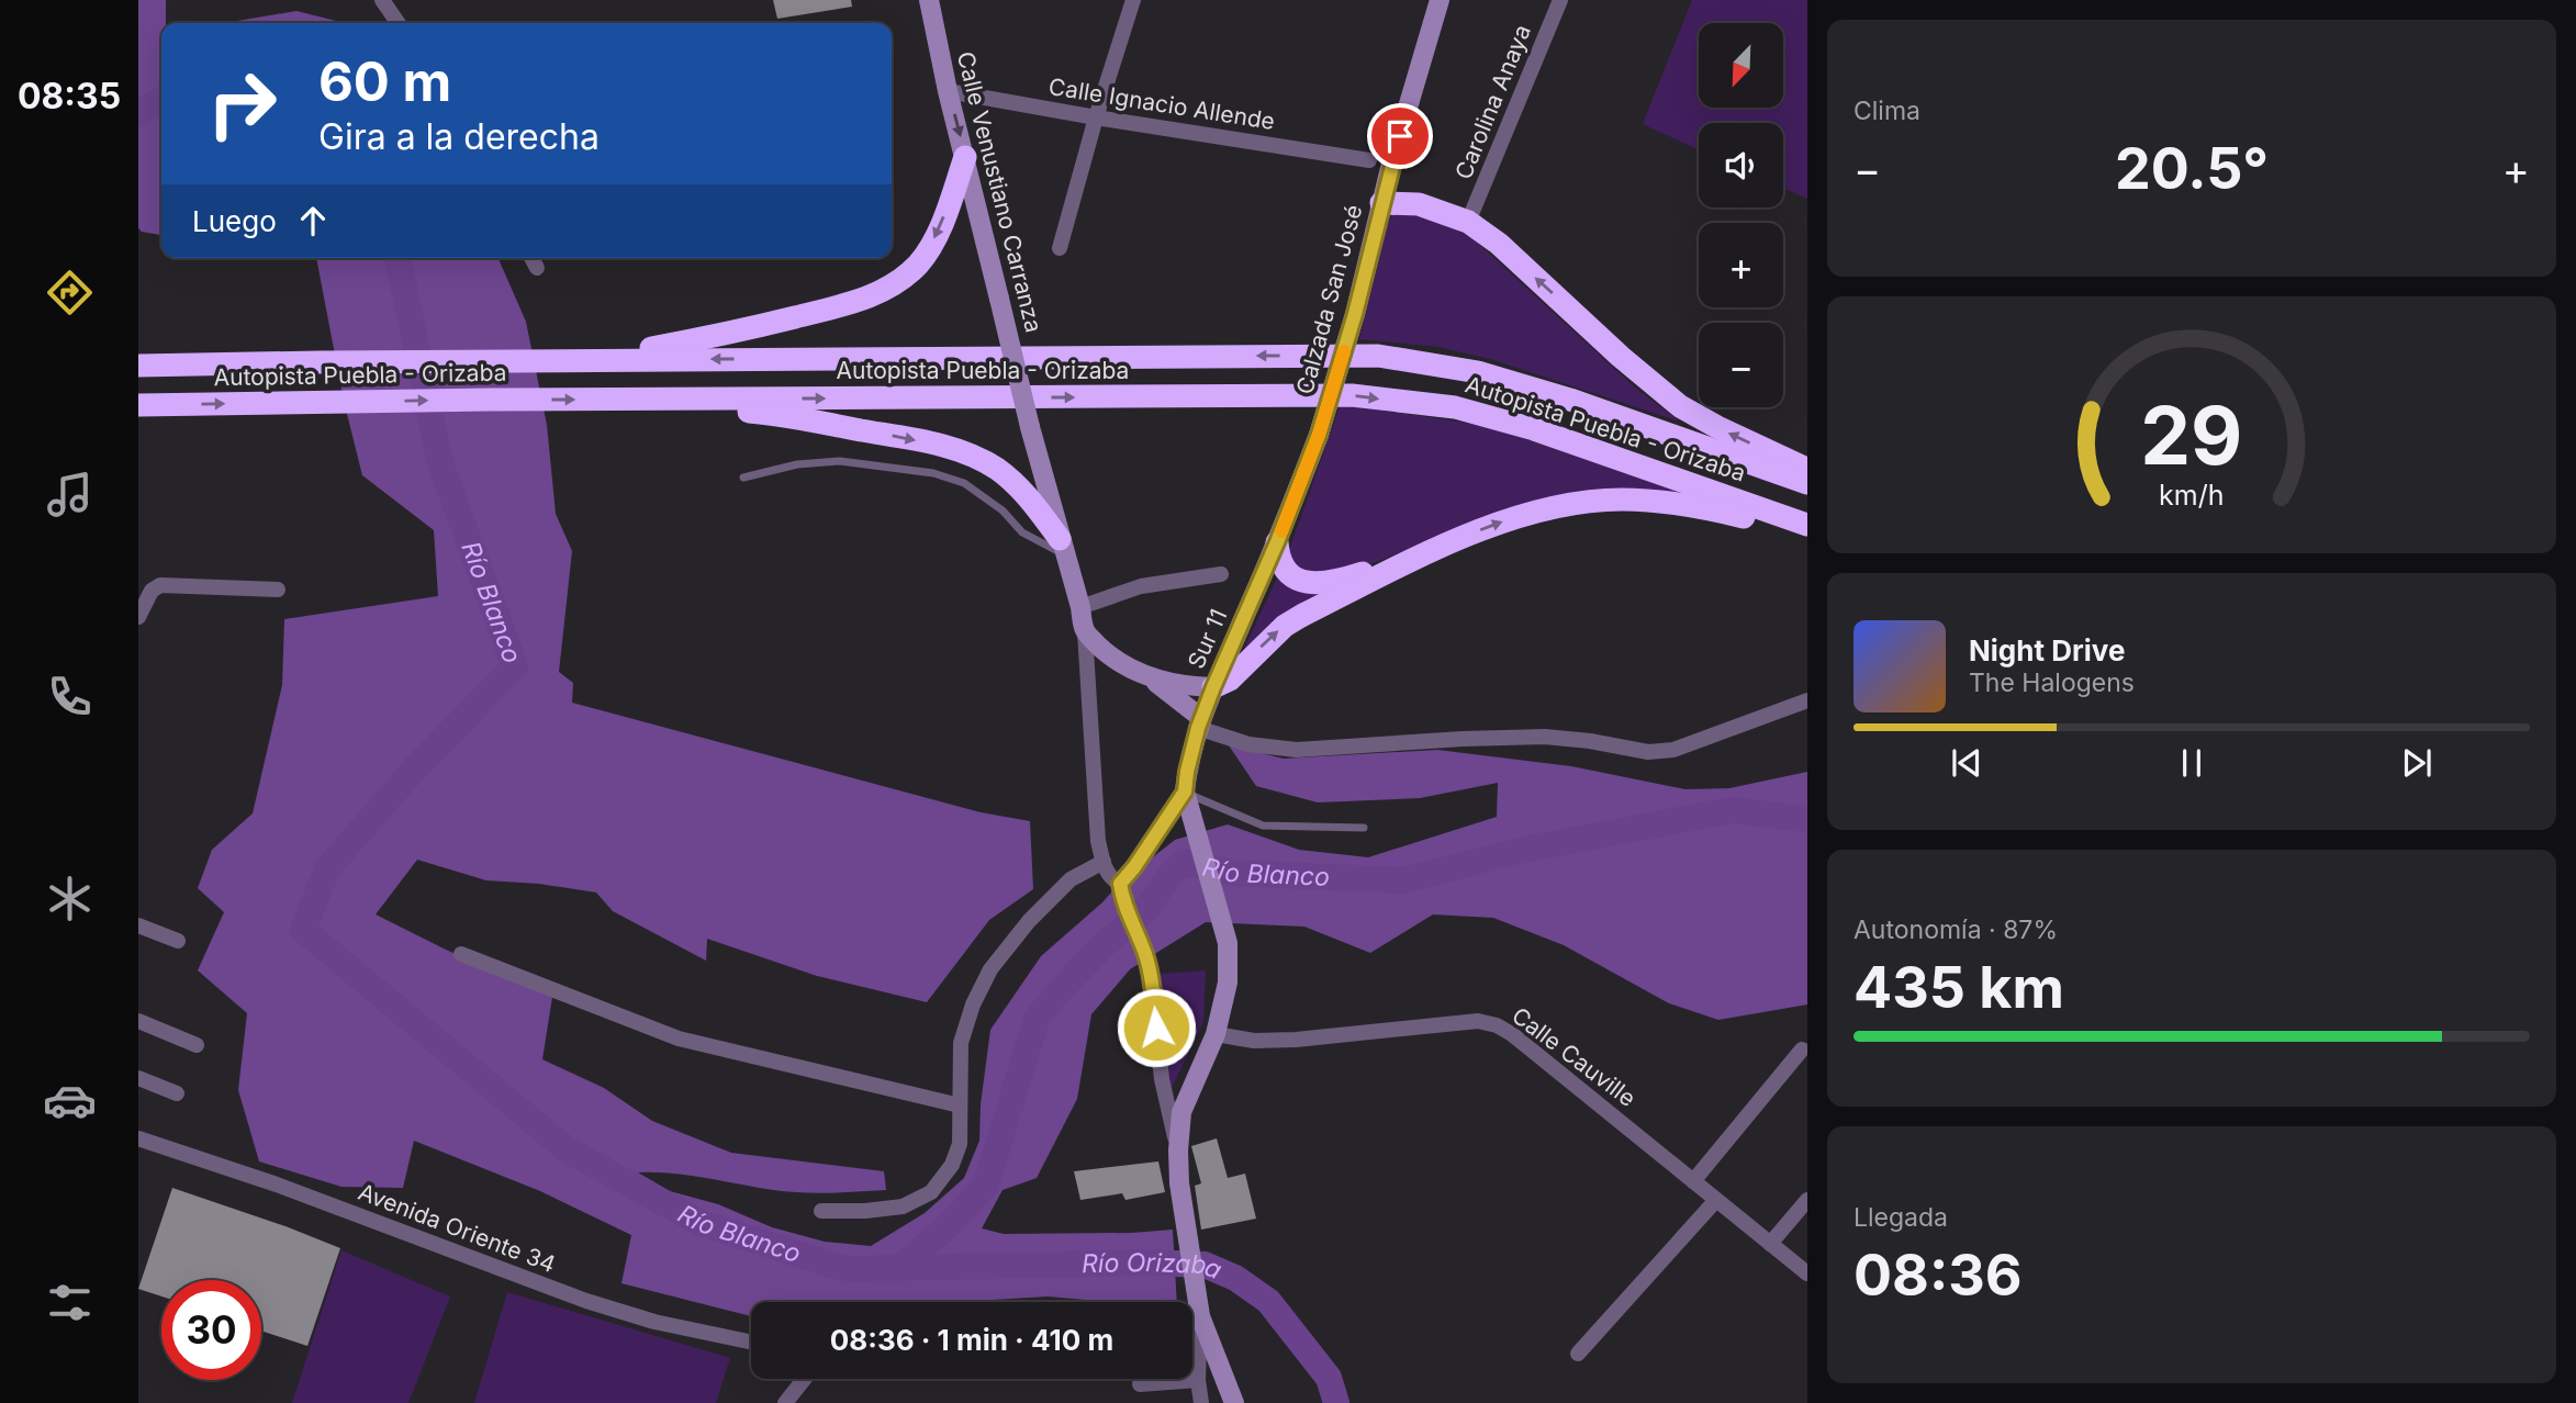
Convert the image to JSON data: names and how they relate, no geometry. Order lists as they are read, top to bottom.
{
  "streets": {
    "highway": ["Autopista Puebla - Orizaba"],
    "main road": ["Calle Venustiano Carranza", "Calzada San José", "Sur 11"],
    "street": [
      "Carolina Anaya",
      "Calle Ignacio Allende",
      "Calle Cauville",
      "Avenida Oriente 34"
    ]
  },
  "crossings": [
    ["Calle Ignacio Allende", "Calle Venustiano Carranza"],
    ["Calle Venustiano Carranza", "Sur 11"],
    ["Calzada San José", "Sur 11"],
    ["Sur 11", "Calle Cauville"]
  ],
  "water": ["Río Blanco", "Río Orizaba"],
  "north": "bottom left",
  "page": {
    "tabs": "08:35",
    "tile": [
      "Clima",
      ["Autonomía · 87%", "435 km"],
      ["Llegada", "08:36"]
    ],
    "map_buttons": ["+", "−"],
    "turn": ["60 m", "Gira a la derecha"],
    "heat": ["−", "20.5°", "+"],
    "then": "Luego",
    "song": ["Night Drive", "The Halogens"],
    "limit": "30",
    "trip": "08:36 · 1 min · 410 m",
    "gauge": ["29", "km/h"]
  }
}
